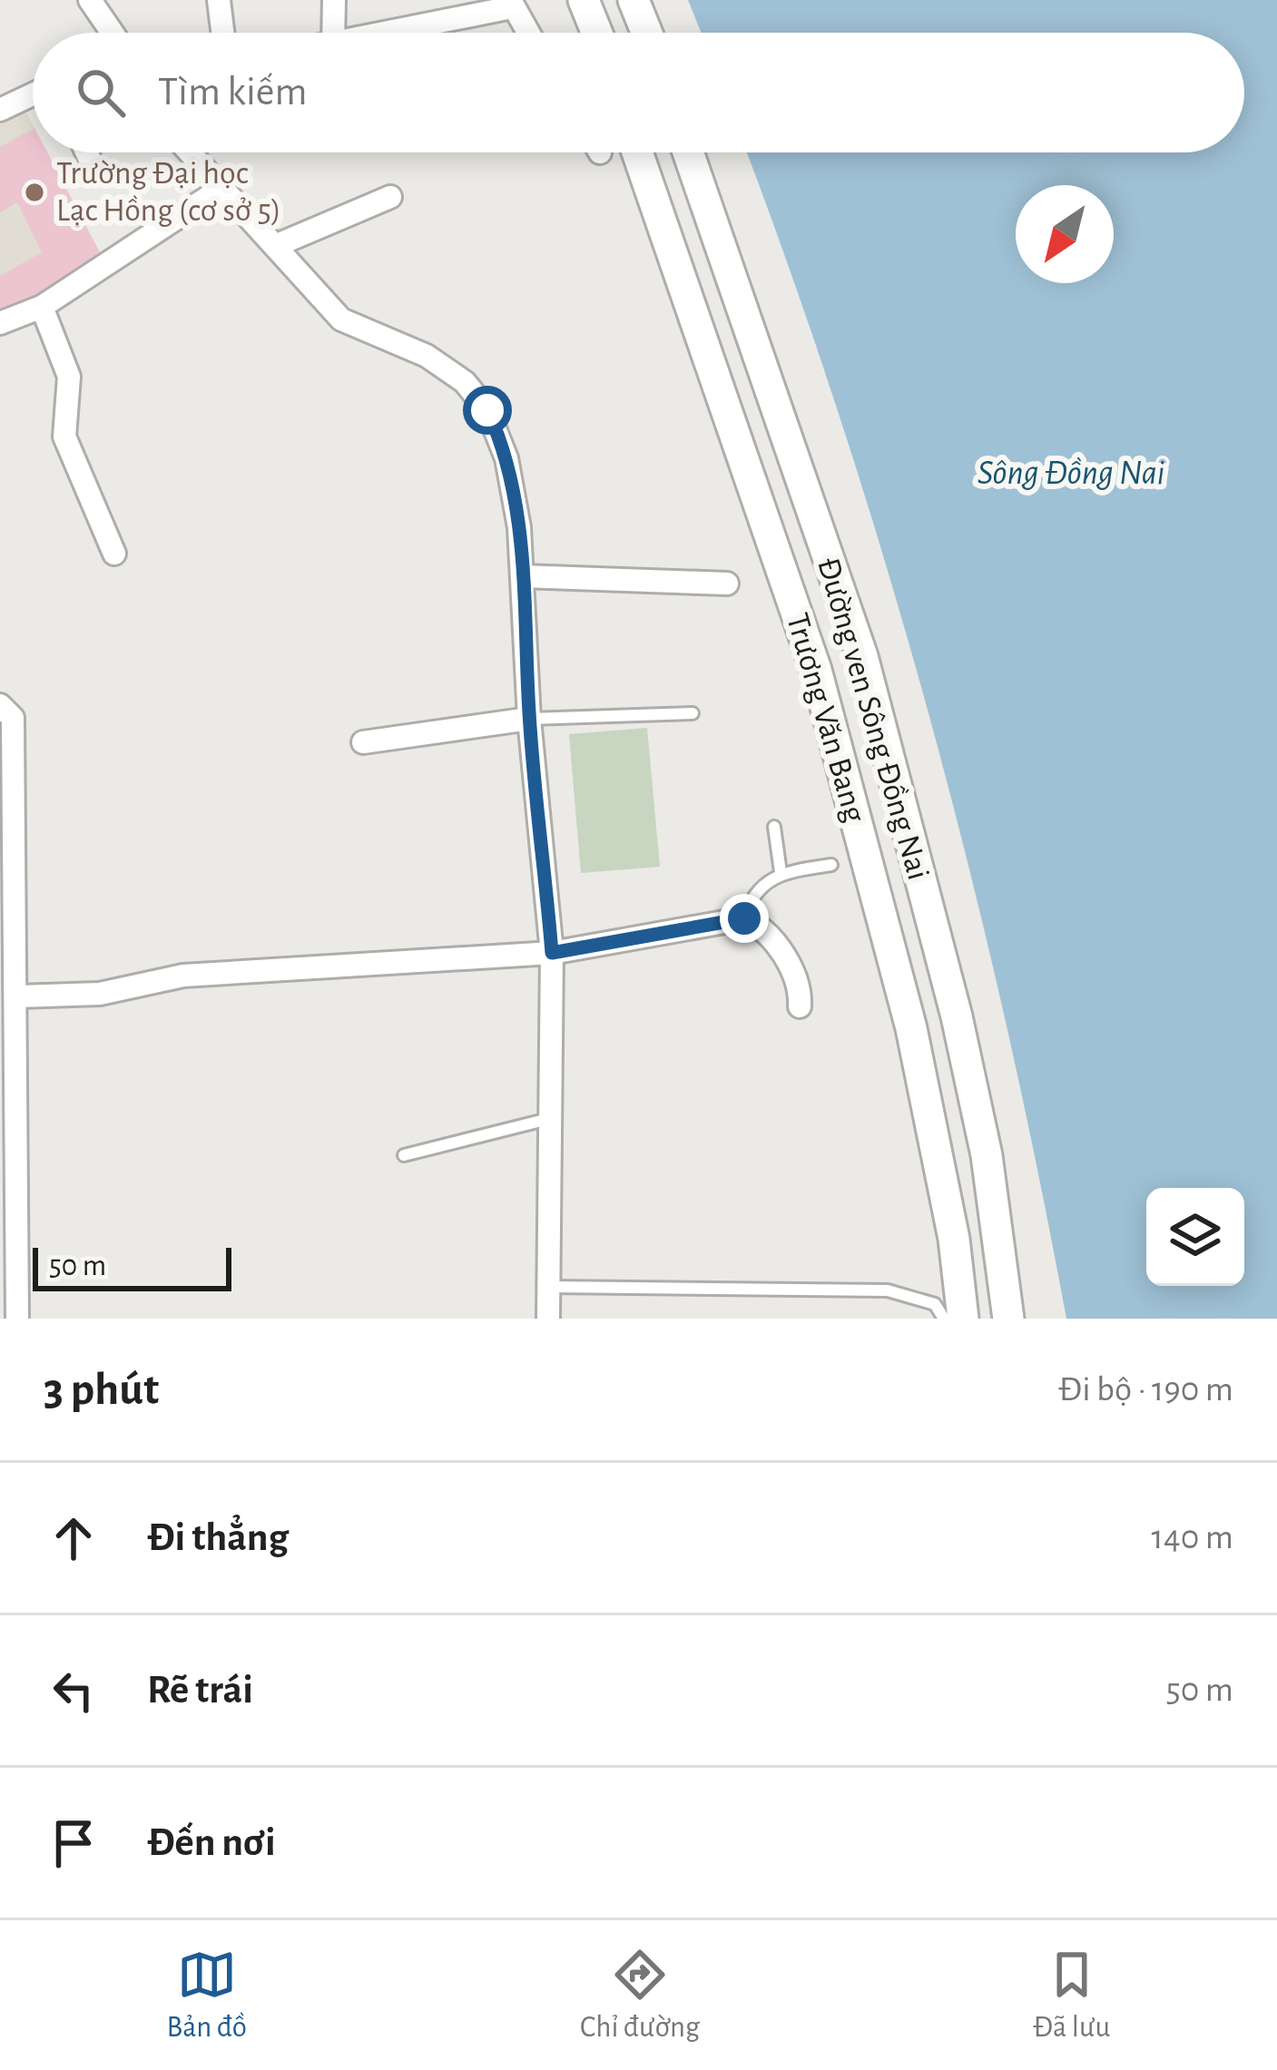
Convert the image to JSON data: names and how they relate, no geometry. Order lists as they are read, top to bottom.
{
  "streets": {
    "main road": ["Trương Văn Bang", "Đường ven Sông Đồng Nai"]
  },
  "water": ["Sông Đồng Nai"],
  "places": ["Trường Đại học Lạc Hồng (cơ sở 5)"],
  "scale_bar": "50 m",
  "north": "bottom left",
  "page": {
    "search": "Tìm kiếm",
    "scale": "50 m",
    "heading": ["3 phút", "Đi bộ · 190 m"],
    "list": [
      ["Đi thẳng", "140 m"],
      ["Rẽ trái", "50 m"],
      "Đến nơi"
    ],
    "nav": ["Bản đồ", "Chỉ đường", "Đã lưu"]
  }
}
